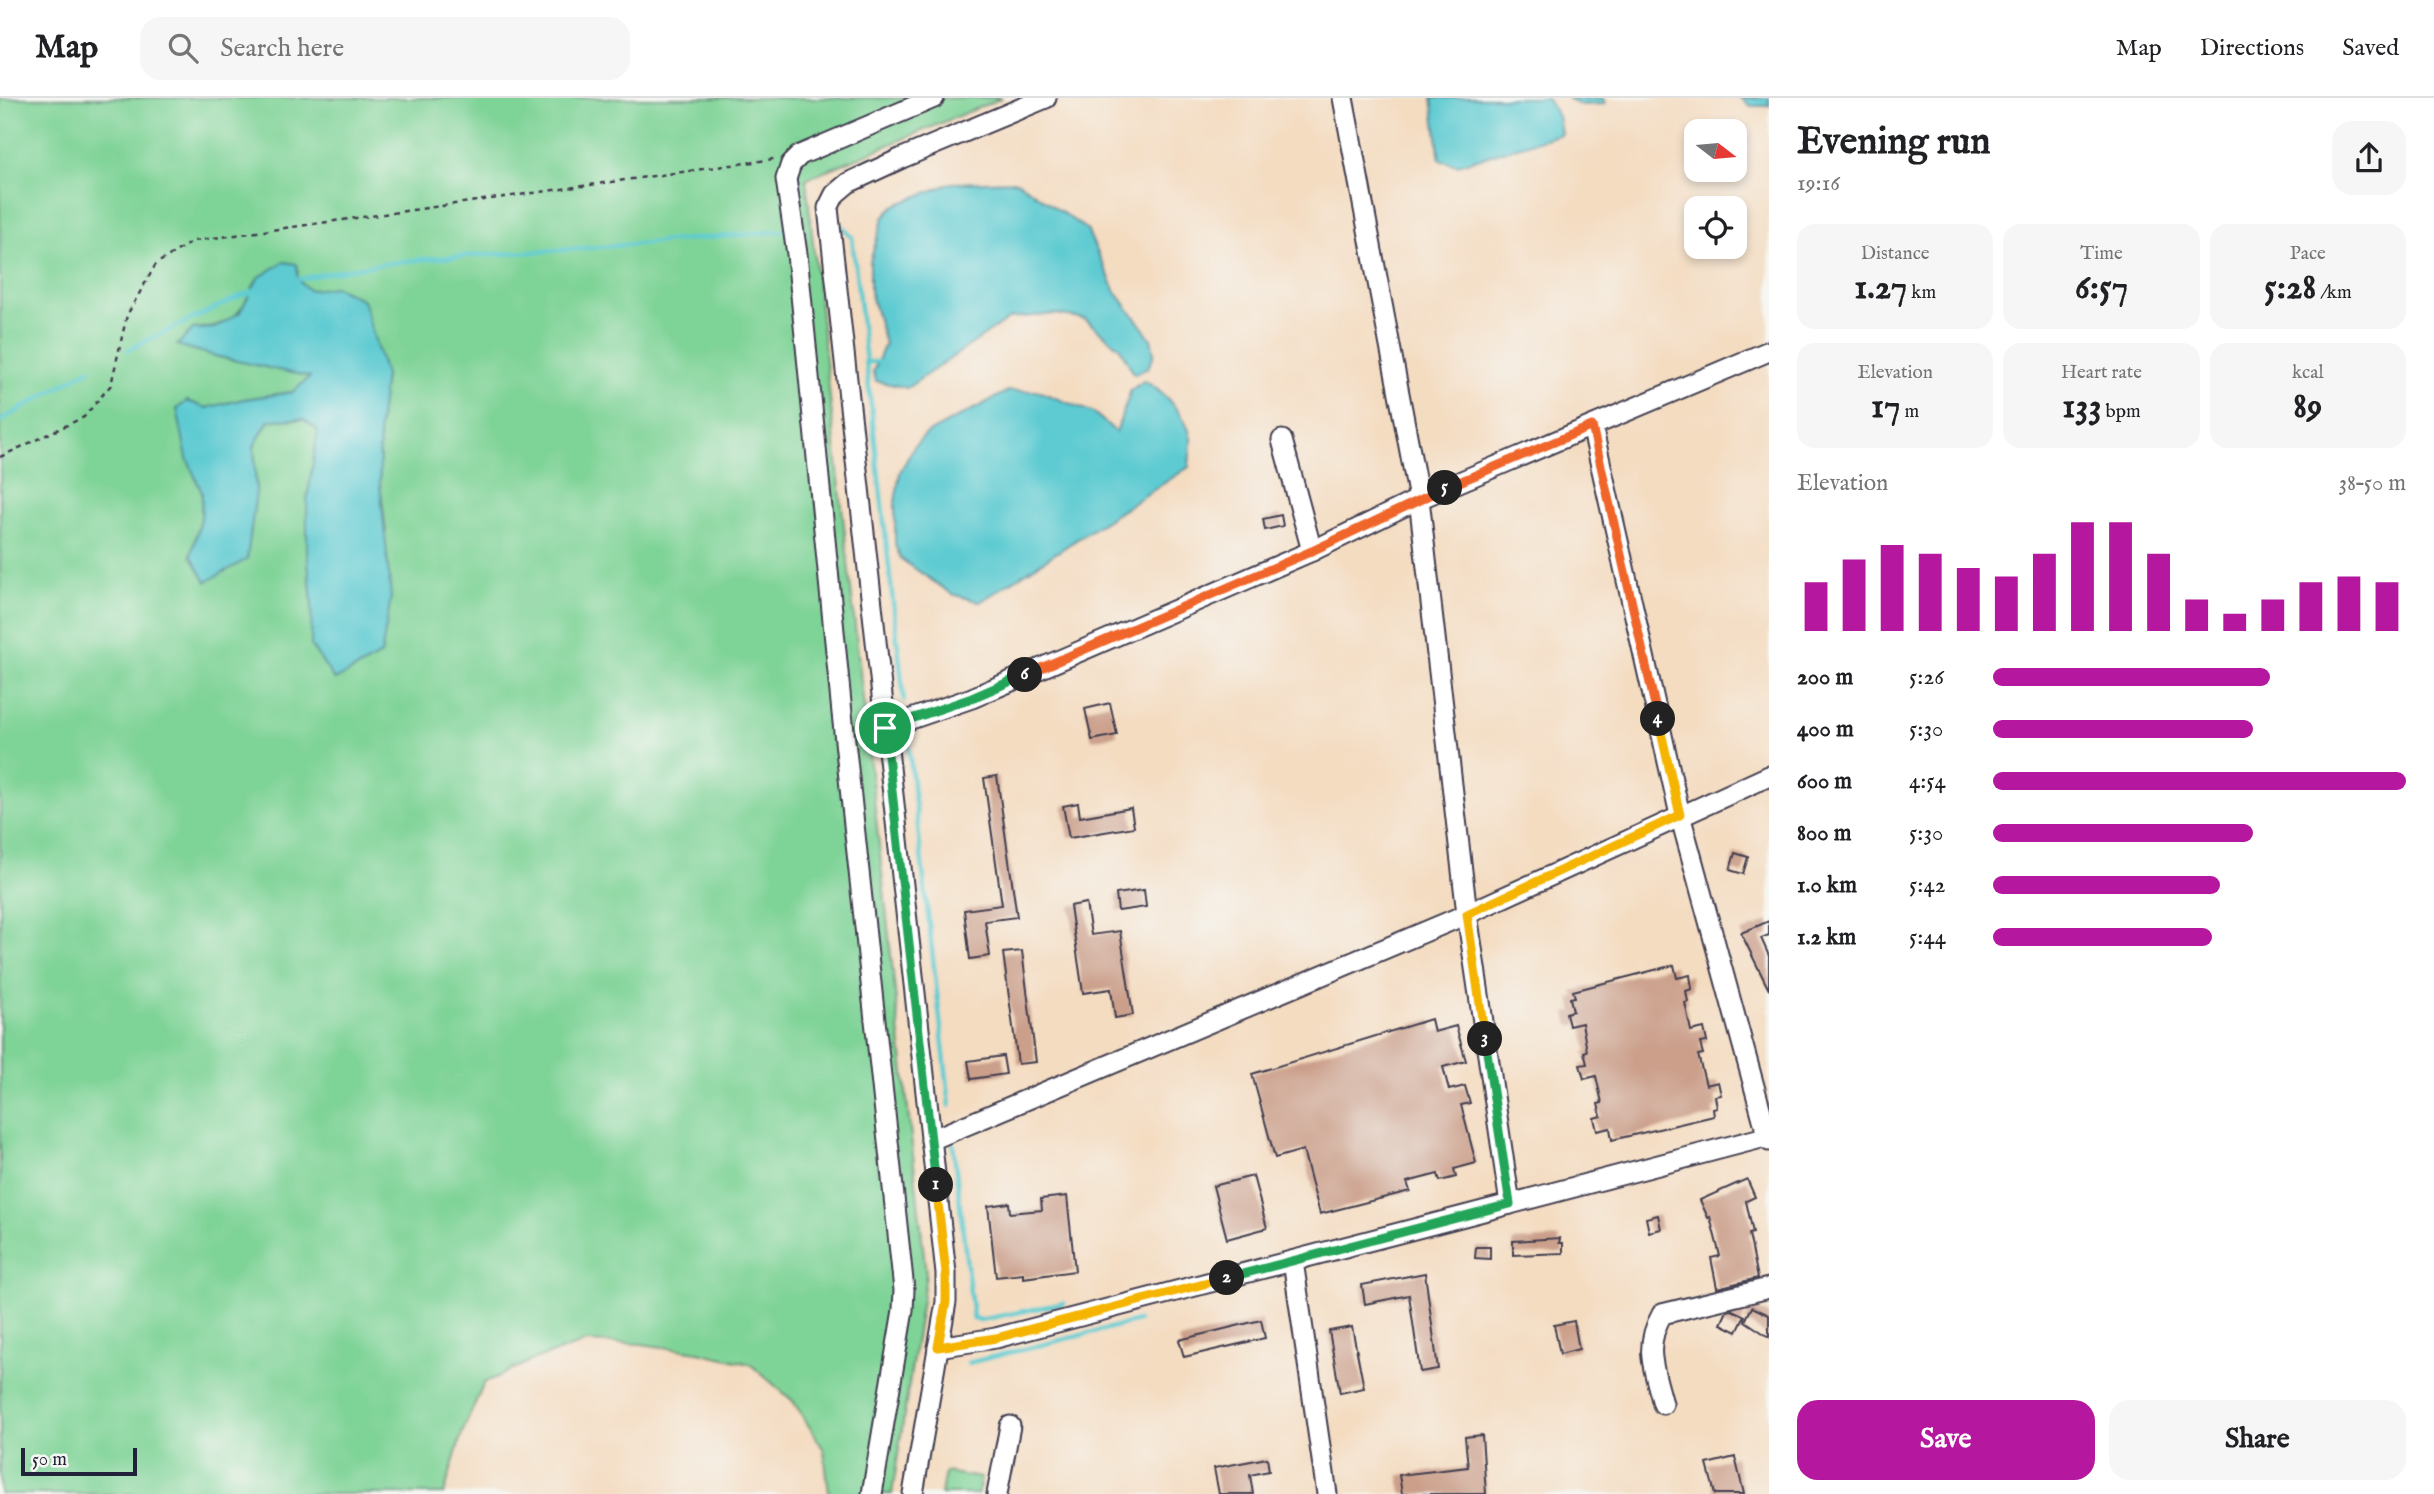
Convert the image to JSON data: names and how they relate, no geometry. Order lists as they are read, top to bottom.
{
  "scale_bar": "50 m",
  "north": "right",
  "page": {
    "header": "Map",
    "search": "Search here",
    "nav": ["Map", "Directions", "Saved"],
    "heading": ["Evening run", "19:16"],
    "stats": [
      ["Distance", "1.27 km"],
      ["Time", "6:57"],
      ["Pace", "5:28 /km"],
      ["Elevation", "17 m"],
      ["Heart rate", "133 bpm"],
      ["kcal", "89"]
    ],
    "chart": ["Elevation", "38–50 m"],
    "pins": [
      "5",
      "6",
      "4",
      "3",
      "1",
      "2"
    ],
    "list": [
      {
        "name": "200 m",
        "note": "5:26"
      },
      {
        "name": "400 m",
        "note": "5:30"
      },
      {
        "name": "600 m",
        "note": "4:54"
      },
      {
        "name": "800 m",
        "note": "5:30"
      },
      {
        "name": "1.0 km",
        "note": "5:42"
      },
      {
        "name": "1.2 km",
        "note": "5:44"
      }
    ],
    "buttons": ["Save", "Share"],
    "scale": "50 m"
  }
}
